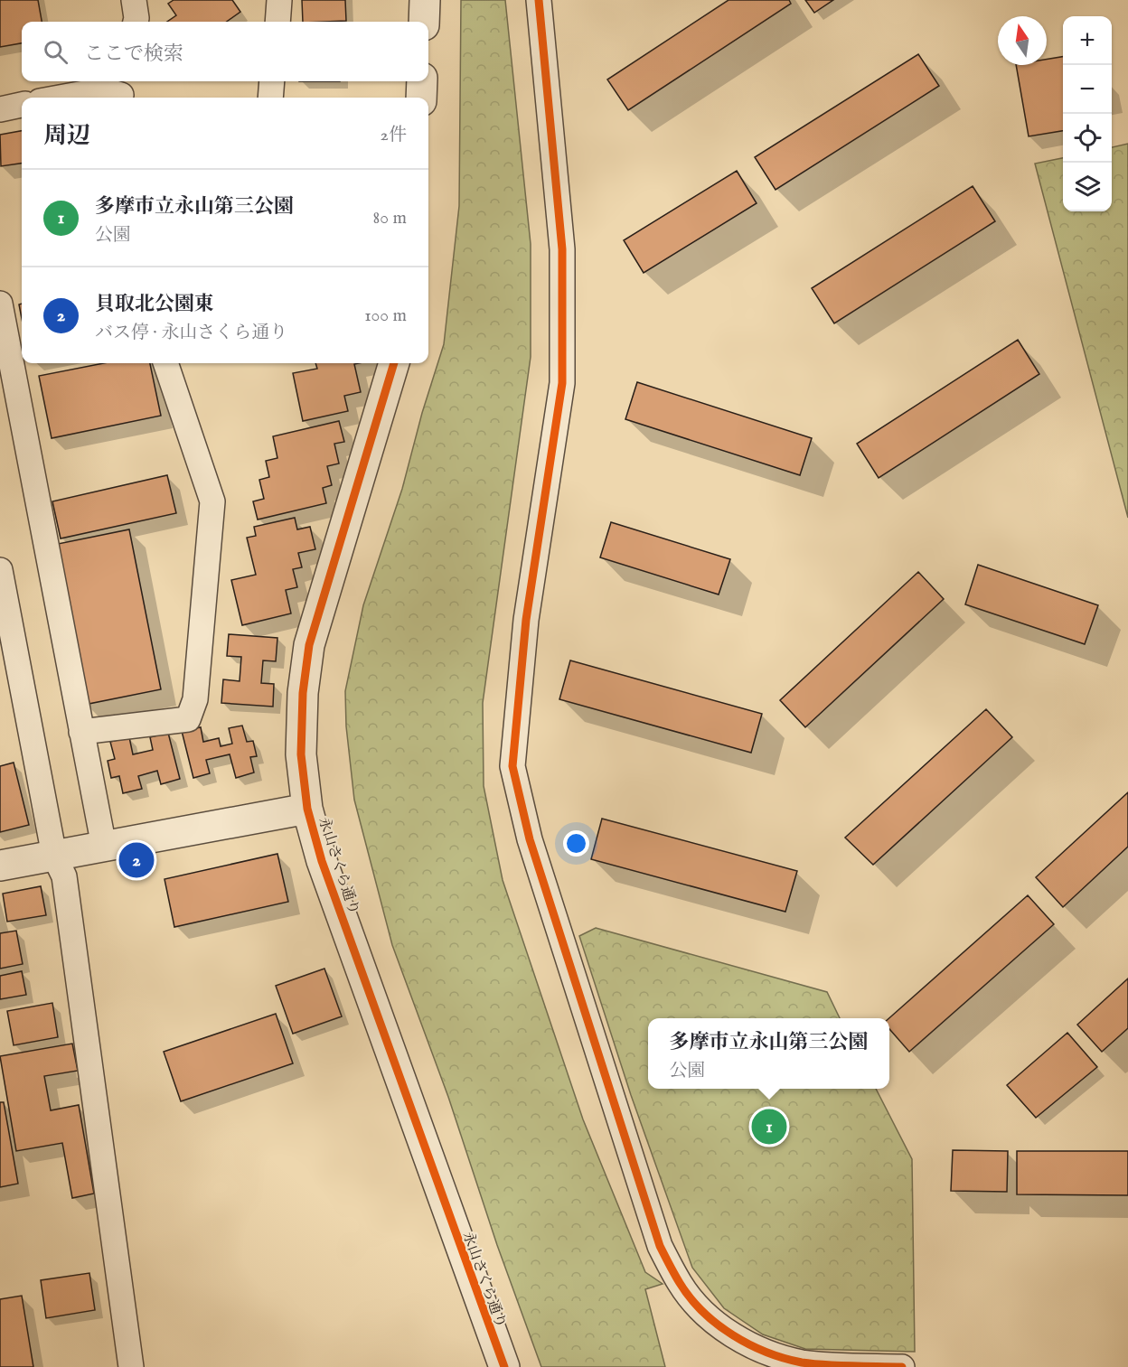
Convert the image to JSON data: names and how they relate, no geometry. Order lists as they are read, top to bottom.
{
  "streets": {
    "street": ["永山さくら通り"]
  },
  "north": "top",
  "page": {
    "map_buttons": ["+", "−"],
    "search": "ここで検索",
    "heading": ["周辺", "2件"],
    "list": [
      {
        "mark": "1",
        "name": "多摩市立永山第三公園",
        "note": "公園",
        "value": "80 m"
      },
      {
        "mark": "2",
        "name": "貝取北公園東",
        "note": "バス停 · 永山さくら通り",
        "value": "100 m"
      }
    ],
    "pins": ["2", "1"],
    "popup": ["多摩市立永山第三公園", "公園"]
  }
}
